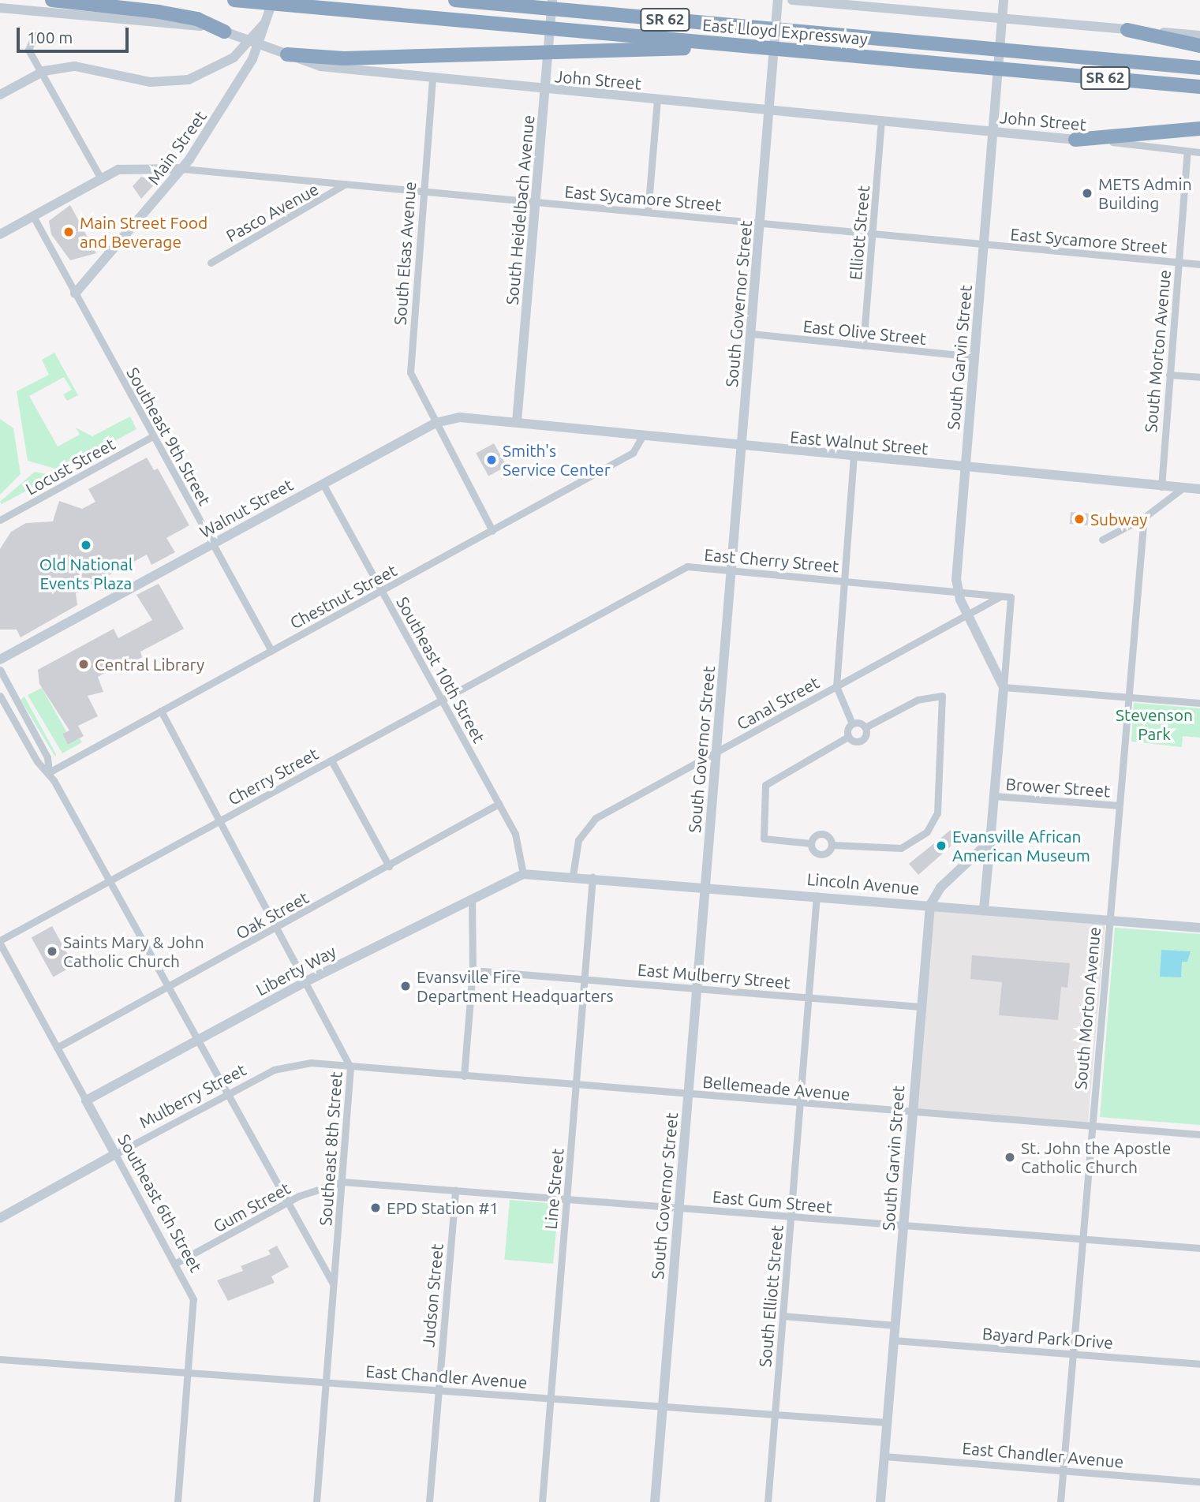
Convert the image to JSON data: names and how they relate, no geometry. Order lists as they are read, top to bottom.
{
  "streets": {
    "highway": ["SR 62", "East Lloyd Expressway"],
    "main road": [
      "John Street",
      "Main Street",
      "South Heidelbach Avenue",
      "South Governor Street",
      "South Garvin Street",
      "East Walnut Street",
      "Walnut Street",
      "Lincoln Avenue",
      "Liberty Way",
      "Mulberry Street",
      "Southeast 6th Street"
    ],
    "street": [
      "East Sycamore Street",
      "Pasco Avenue",
      "Elliott Street",
      "South Elsas Avenue",
      "East Olive Street",
      "South Morton Avenue",
      "Southeast 9th Street",
      "Locust Street",
      "East Cherry Street",
      "Chestnut Street",
      "Southeast 10th Street",
      "Canal Street",
      "Cherry Street",
      "Brower Street",
      "Oak Street",
      "East Mulberry Street",
      "Bellemeade Avenue",
      "Southeast 8th Street",
      "Line Street",
      "East Gum Street",
      "Gum Street",
      "Judson Street",
      "South Elliott Street",
      "Bayard Park Drive",
      "East Chandler Avenue"
    ]
  },
  "crossings": [
    ["East Lloyd Expressway", "Main Street"],
    ["John Street", "Main Street"],
    ["John Street", "South Heidelbach Avenue"],
    ["John Street", "Elliott Street"],
    ["John Street", "South Elsas Avenue"],
    ["John Street", "South Governor Street"],
    ["John Street", "South Morton Avenue"],
    ["John Street", "South Garvin Street"],
    ["Main Street", "East Sycamore Street"],
    ["Main Street", "Southeast 9th Street"],
    ["East Sycamore Street", "South Heidelbach Avenue"],
    ["East Sycamore Street", "Pasco Avenue"],
    ["East Sycamore Street", "Elliott Street"],
    ["East Sycamore Street", "South Elsas Avenue"],
    ["East Sycamore Street", "South Governor Street"],
    ["East Sycamore Street", "South Morton Avenue"],
    ["East Sycamore Street", "South Garvin Street"],
    ["South Heidelbach Avenue", "East Walnut Street"],
    ["South Heidelbach Avenue", "Walnut Street"],
    ["Elliott Street", "East Olive Street"],
    ["South Elsas Avenue", "Walnut Street"],
    ["South Elsas Avenue", "Chestnut Street"],
    ["South Governor Street", "East Olive Street"],
    ["South Governor Street", "East Walnut Street"],
    ["South Governor Street", "East Cherry Street"],
    ["South Governor Street", "Canal Street"],
    ["South Governor Street", "Lincoln Avenue"],
    ["South Governor Street", "East Mulberry Street"],
    ["South Governor Street", "Bellemeade Avenue"],
    ["South Governor Street", "East Gum Street"],
    ["South Governor Street", "East Chandler Avenue"],
    ["East Olive Street", "South Garvin Street"],
    ["South Morton Avenue", "East Walnut Street"],
    ["South Morton Avenue", "Brower Street"],
    ["South Morton Avenue", "Lincoln Avenue"],
    ["South Morton Avenue", "Bellemeade Avenue"],
    ["South Morton Avenue", "East Gum Street"],
    ["South Morton Avenue", "Bayard Park Drive"],
    ["South Morton Avenue", "East Chandler Avenue"],
    ["South Garvin Street", "East Walnut Street"],
    ["South Garvin Street", "East Cherry Street"],
    ["South Garvin Street", "Canal Street"],
    ["South Garvin Street", "Lincoln Avenue"],
    ["South Garvin Street", "East Mulberry Street"],
    ["South Garvin Street", "Bellemeade Avenue"],
    ["South Garvin Street", "East Gum Street"],
    ["South Garvin Street", "Bayard Park Drive"],
    ["South Garvin Street", "East Chandler Avenue"],
    ["Southeast 9th Street", "Locust Street"],
    ["Southeast 9th Street", "Walnut Street"],
    ["Southeast 9th Street", "Chestnut Street"],
    ["East Walnut Street", "Walnut Street"],
    ["East Walnut Street", "Chestnut Street"],
    ["Walnut Street", "Southeast 10th Street"],
    ["East Cherry Street", "Canal Street"],
    ["East Cherry Street", "Cherry Street"],
    ["Chestnut Street", "Southeast 10th Street"],
    ["Chestnut Street", "Southeast 8th Street"],
    ["Southeast 10th Street", "Cherry Street"],
    ["Southeast 10th Street", "Lincoln Avenue"],
    ["Southeast 10th Street", "Oak Street"],
    ["Southeast 10th Street", "Liberty Way"],
    ["Canal Street", "Lincoln Avenue"],
    ["Cherry Street", "Southeast 8th Street"],
    ["Cherry Street", "Southeast 6th Street"],
    ["Lincoln Avenue", "Liberty Way"],
    ["Lincoln Avenue", "Line Street"],
    ["Lincoln Avenue", "South Elliott Street"],
    ["Oak Street", "Southeast 8th Street"],
    ["Oak Street", "Southeast 6th Street"],
    ["Liberty Way", "Southeast 8th Street"],
    ["Liberty Way", "Southeast 6th Street"],
    ["East Mulberry Street", "Line Street"],
    ["East Mulberry Street", "South Elliott Street"],
    ["Bellemeade Avenue", "Mulberry Street"],
    ["Bellemeade Avenue", "Southeast 8th Street"],
    ["Bellemeade Avenue", "Line Street"],
    ["Bellemeade Avenue", "South Elliott Street"],
    ["Mulberry Street", "Southeast 8th Street"],
    ["Mulberry Street", "Southeast 6th Street"],
    ["Southeast 8th Street", "East Gum Street"],
    ["Southeast 8th Street", "Gum Street"],
    ["Southeast 8th Street", "East Chandler Avenue"],
    ["Line Street", "East Gum Street"],
    ["Line Street", "East Chandler Avenue"],
    ["East Gum Street", "Gum Street"],
    ["East Gum Street", "Judson Street"],
    ["East Gum Street", "South Elliott Street"],
    ["Southeast 6th Street", "Gum Street"],
    ["Southeast 6th Street", "East Chandler Avenue"],
    ["Judson Street", "East Chandler Avenue"],
    ["South Elliott Street", "East Chandler Avenue"]
  ],
  "parks": ["Stevenson Park"],
  "places": [
    "METS Admin Building",
    "Main Street Food and Beverage",
    "Smith's Service Center",
    "Subway",
    "Old National Events Plaza",
    "Central Library",
    "Evansville African American Museum",
    "Saints Mary & John Catholic Church",
    "Evansville Fire Department Headquarters",
    "St. John the Apostle Catholic Church",
    "EPD Station #1"
  ],
  "scale_bar": "100 m"
}
